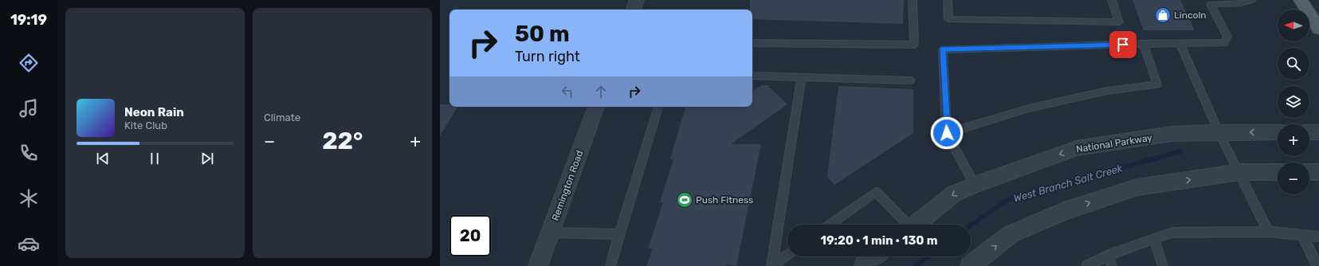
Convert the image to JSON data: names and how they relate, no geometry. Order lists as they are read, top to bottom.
{
  "streets": {
    "street": ["National Parkway", "Remington Road"]
  },
  "water": ["West Branch Salt Creek"],
  "places": {
    "shop": ["Lincoln"],
    "sports": ["Push Fitness"]
  },
  "north": "left",
  "page": {
    "tabs": "19:19",
    "tile": "Climate",
    "map_buttons": ["+", "−"],
    "turn": ["50 m", "Turn right"],
    "song": ["Neon Rain", "Kite Club"],
    "heat": ["−", "22°", "+"],
    "limit": "20",
    "trip": "19:20 · 1 min · 130 m"
  }
}
